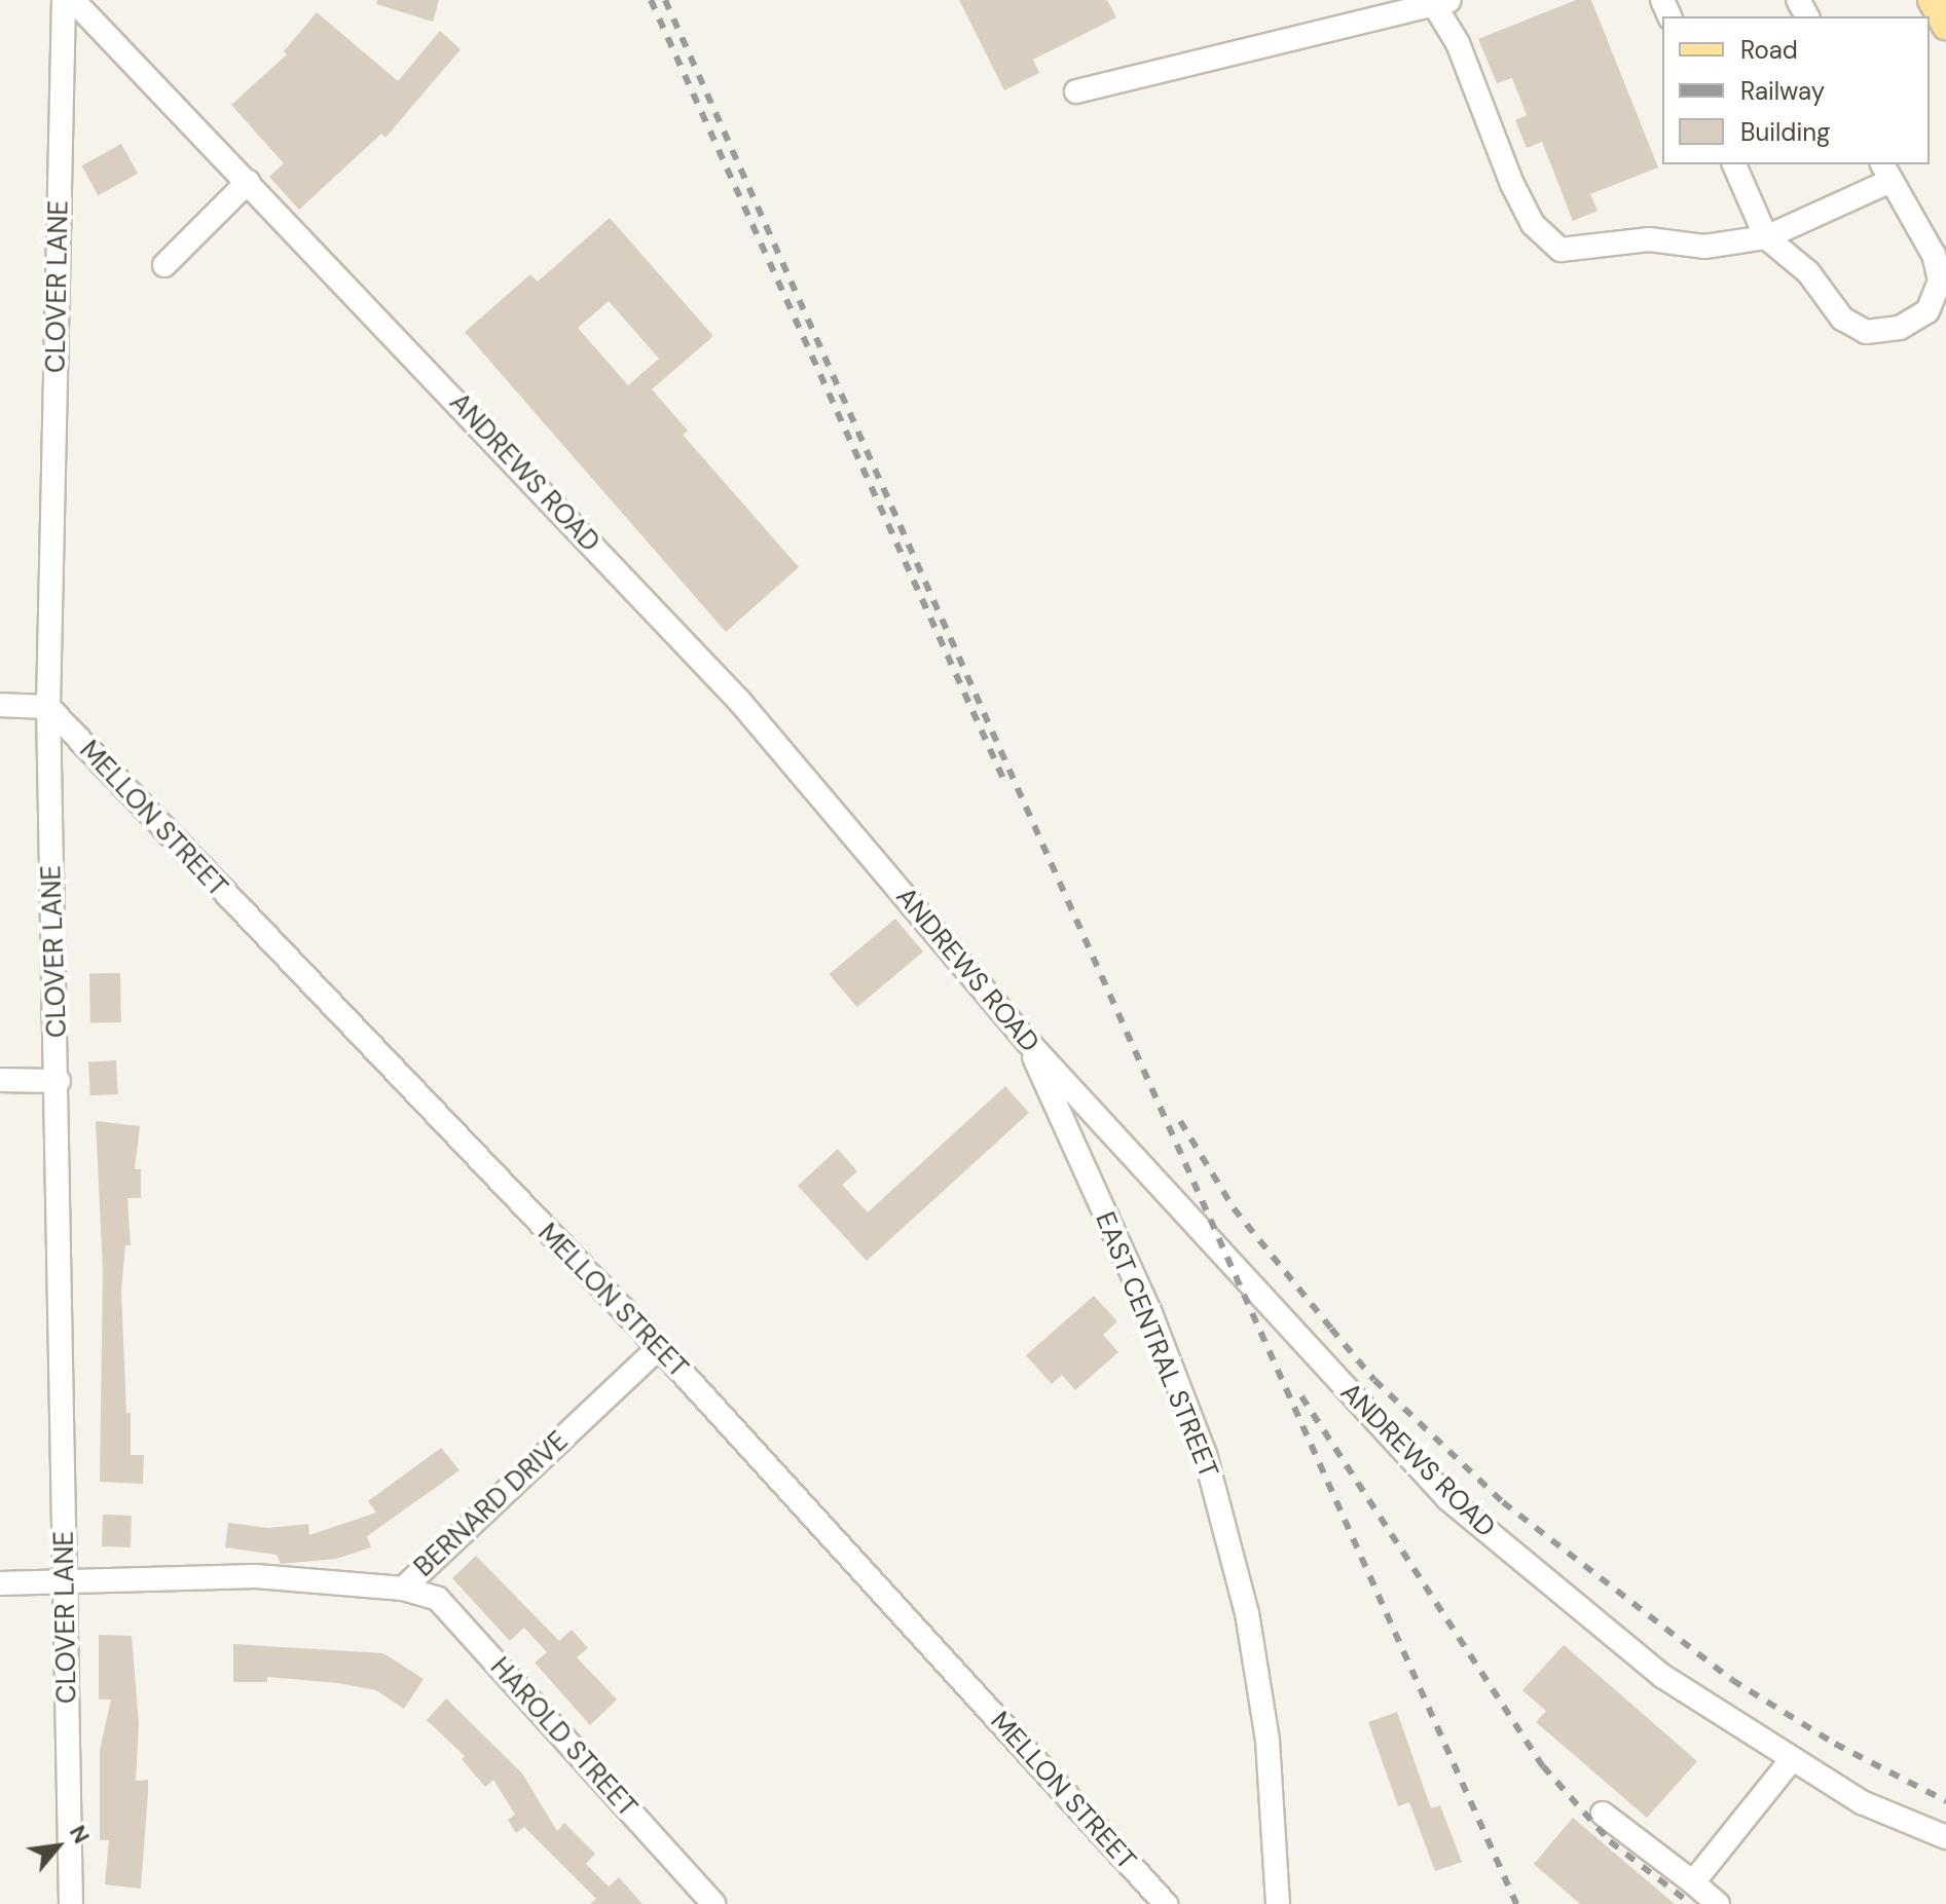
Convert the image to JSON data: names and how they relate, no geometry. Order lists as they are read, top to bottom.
{
  "streets": {
    "street": [
      "CLOVER LANE",
      "ANDREWS ROAD",
      "MELLON STREET",
      "EAST CENTRAL STREET",
      "BERNARD DRIVE",
      "HAROLD STREET"
    ]
  },
  "crossings": [
    ["CLOVER LANE", "MELLON STREET"],
    ["CLOVER LANE", "BERNARD DRIVE"],
    ["ANDREWS ROAD", "EAST CENTRAL STREET"],
    ["MELLON STREET", "BERNARD DRIVE"],
    ["BERNARD DRIVE", "HAROLD STREET"]
  ],
  "legend": ["Road", "Railway", "Building"],
  "north": "top right"
}
